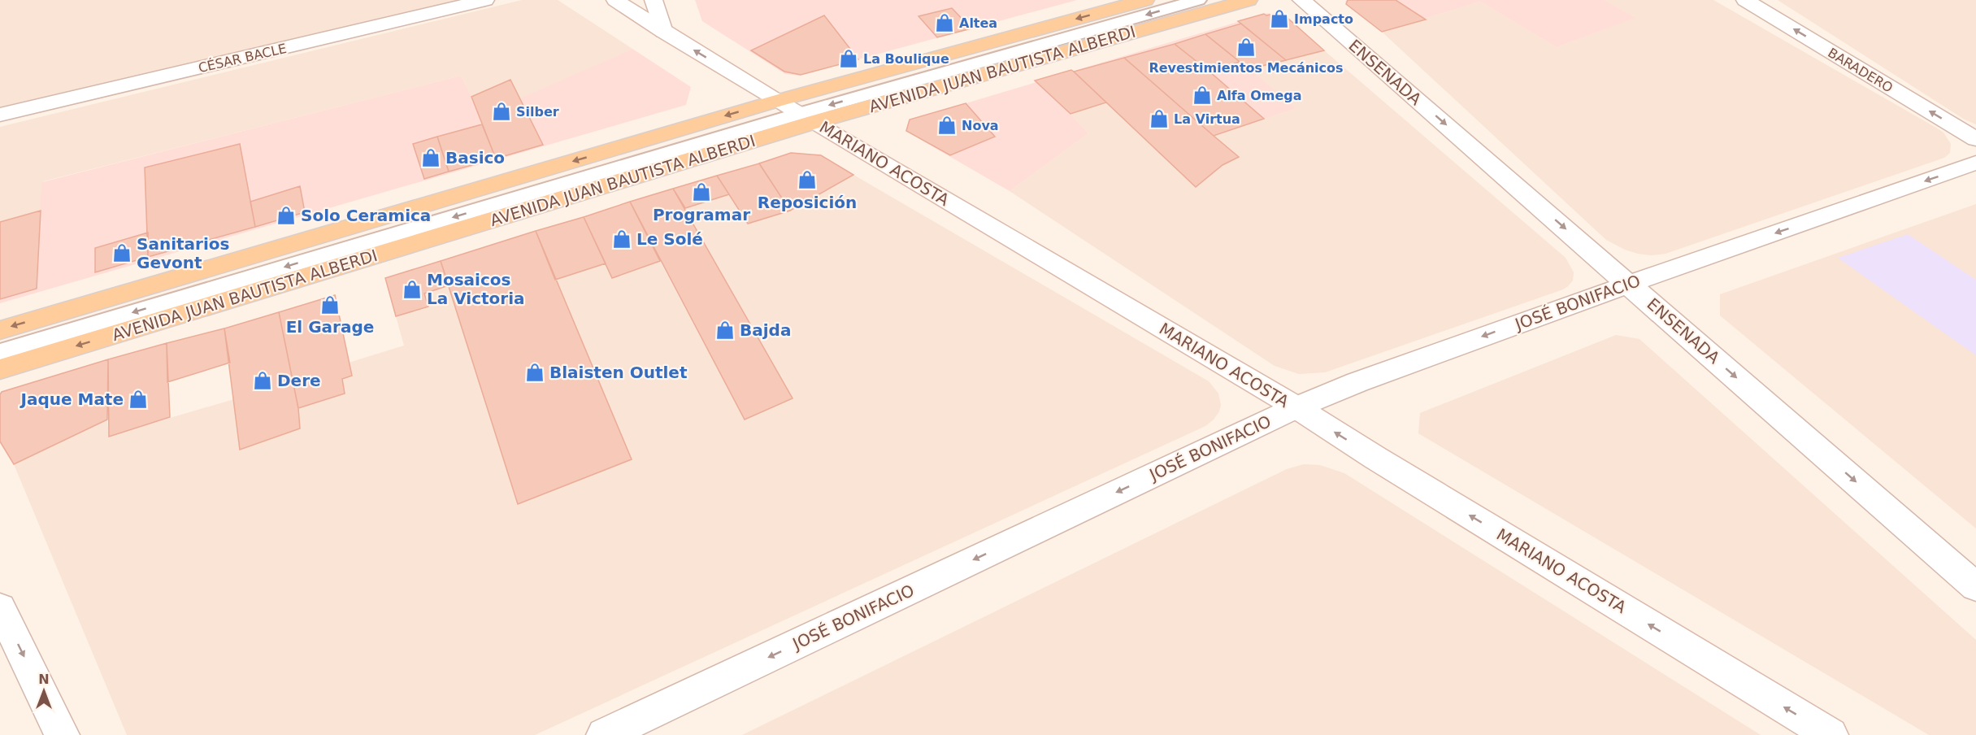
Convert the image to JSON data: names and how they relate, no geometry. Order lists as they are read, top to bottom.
{
  "streets": {
    "main road": ["AVENIDA JUAN BAUTISTA ALBERDI"],
    "street": [
      "CÉSAR BACLE",
      "BARADERO",
      "ENSENADA",
      "MARIANO ACOSTA",
      "JOSÉ BONIFACIO"
    ]
  },
  "crossings": [
    ["AVENIDA JUAN BAUTISTA ALBERDI", "MARIANO ACOSTA"],
    ["ENSENADA", "JOSÉ BONIFACIO"],
    ["MARIANO ACOSTA", "JOSÉ BONIFACIO"]
  ],
  "one_way": [
    "AVENIDA JUAN BAUTISTA ALBERDI",
    "BARADERO",
    "ENSENADA",
    "MARIANO ACOSTA",
    "JOSÉ BONIFACIO"
  ],
  "places": {
    "shop": [
      "Impacto",
      "Altea",
      "Revestimientos Mecánicos",
      "La Boulique",
      "Alfa Omega",
      "Silber",
      "La Virtua",
      "Nova",
      "Basico",
      "Reposición",
      "Programar",
      "Solo Ceramica",
      "Le Solé",
      "Sanitarios Gevont",
      "Mosaicos La Victoria",
      "El Garage",
      "Bajda",
      "Blaisten Outlet",
      "Dere",
      "Jaque Mate"
    ]
  },
  "north": "top"
}
